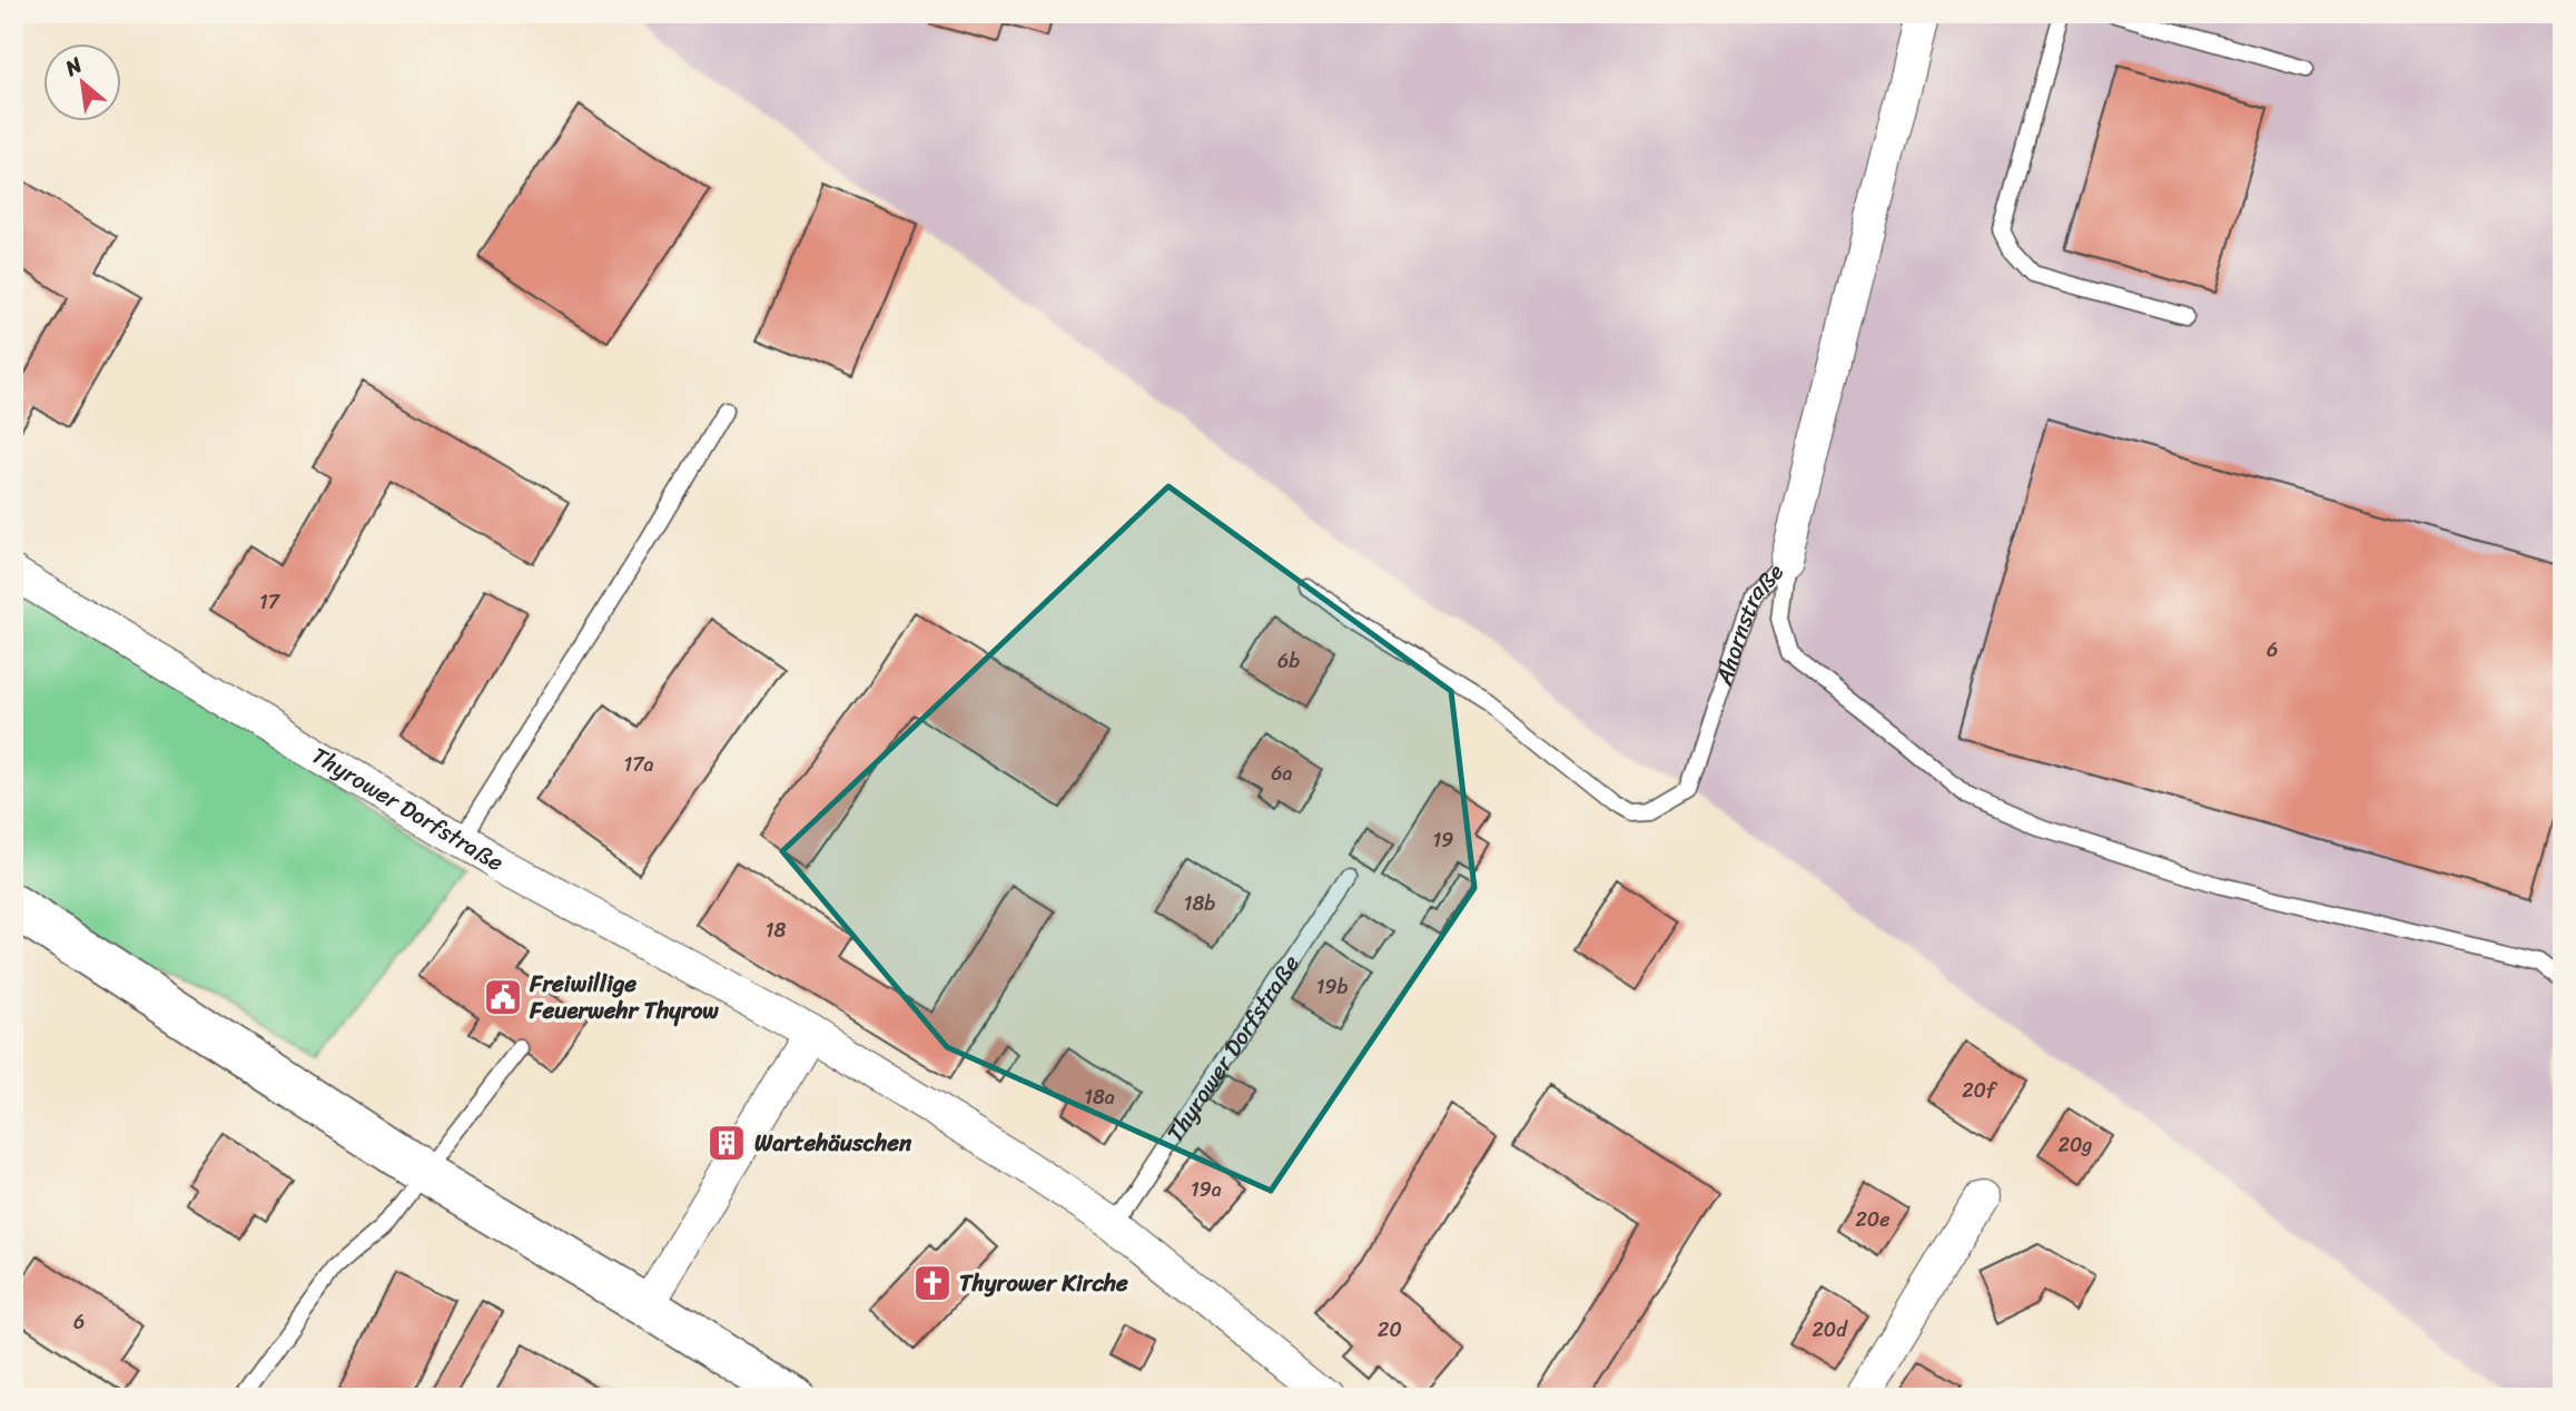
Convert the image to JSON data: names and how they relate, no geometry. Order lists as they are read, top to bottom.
{
  "streets": {
    "street": ["Ahornstraße", "Thyrower Dorfstraße"]
  },
  "places": {
    "public building": ["Freiwillige Feuerwehr Thyrow"],
    "building": ["Wartehäuschen"],
    "church": ["Thyrower Kirche"]
  },
  "house_numbers": [
    "17",
    "6",
    "6b",
    "17a",
    "6a",
    "19",
    "18b",
    "18",
    "19b",
    "20f",
    "18a",
    "20g",
    "19a",
    "20e",
    "6",
    "20",
    "20d"
  ],
  "north": "top left"
}
